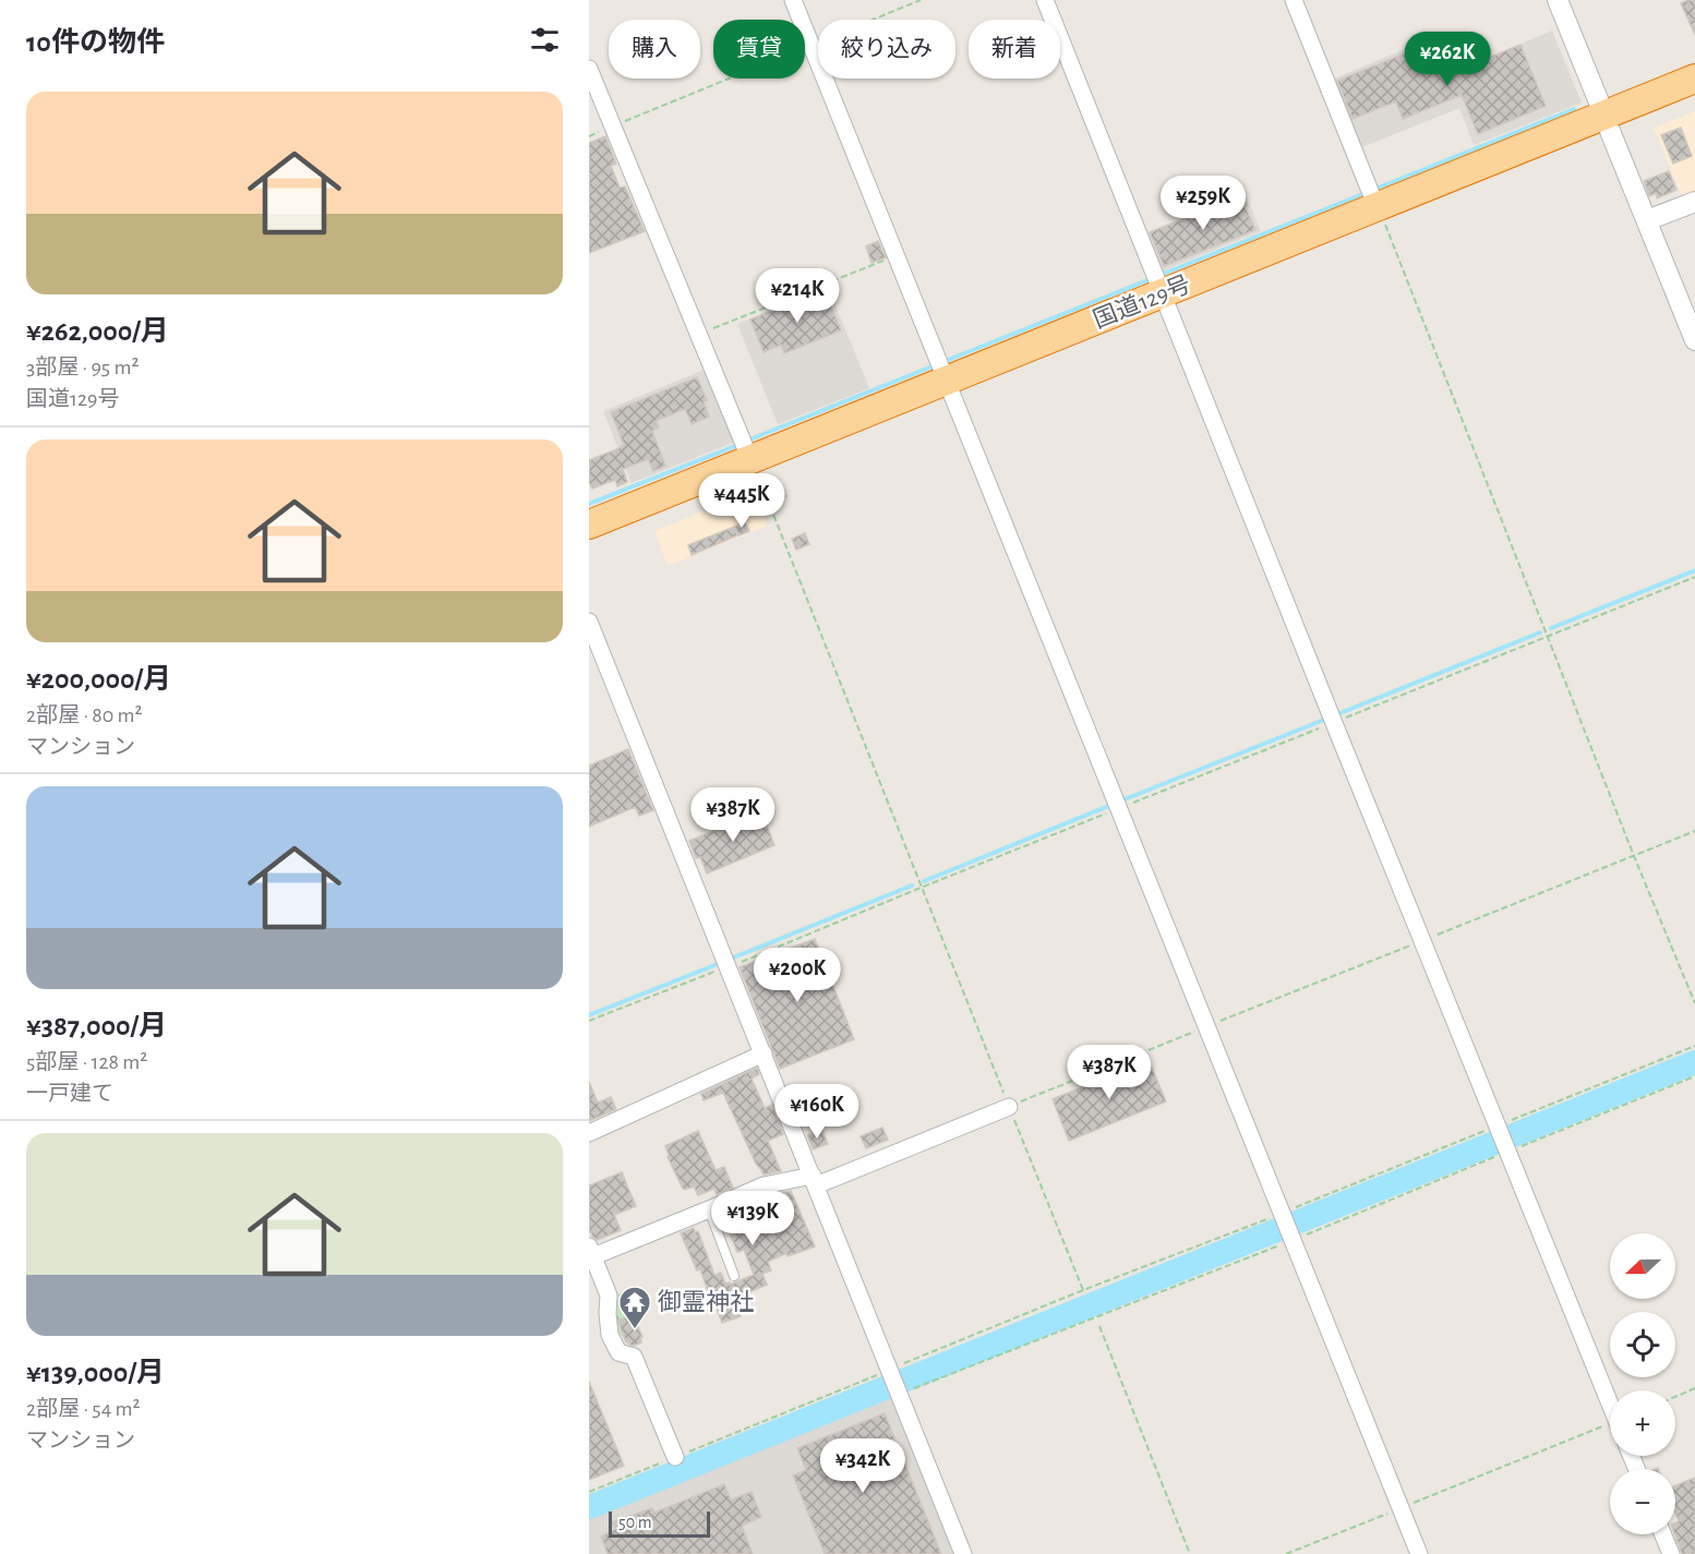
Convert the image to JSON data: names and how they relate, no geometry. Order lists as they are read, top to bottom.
{
  "streets": {
    "highway": ["国道129号"]
  },
  "places": {
    "temple": ["御霊神社"]
  },
  "scale_bar": "50 m",
  "north": "left",
  "page": {
    "heading": "10件の物件",
    "chip": [
      "購入",
      "賃貸",
      "絞り込み",
      "新着"
    ],
    "price": [
      "¥262K",
      "¥259K",
      "¥214K",
      "¥445K",
      "¥387K",
      "¥200K",
      "¥387K",
      "¥160K",
      "¥139K",
      "¥342K"
    ],
    "list": [
      {
        "name": "¥262,000/月",
        "note": "3部屋 · 95 m² · 国道129号"
      },
      {
        "name": "¥200,000/月",
        "note": "2部屋 · 80 m² · マンション"
      },
      {
        "name": "¥387,000/月",
        "note": "5部屋 · 128 m² · 一戸建て"
      },
      {
        "name": "¥139,000/月",
        "note": "2部屋 · 54 m² · マンション"
      }
    ],
    "map_buttons": ["+", "−"],
    "scale": "50 m"
  }
}
